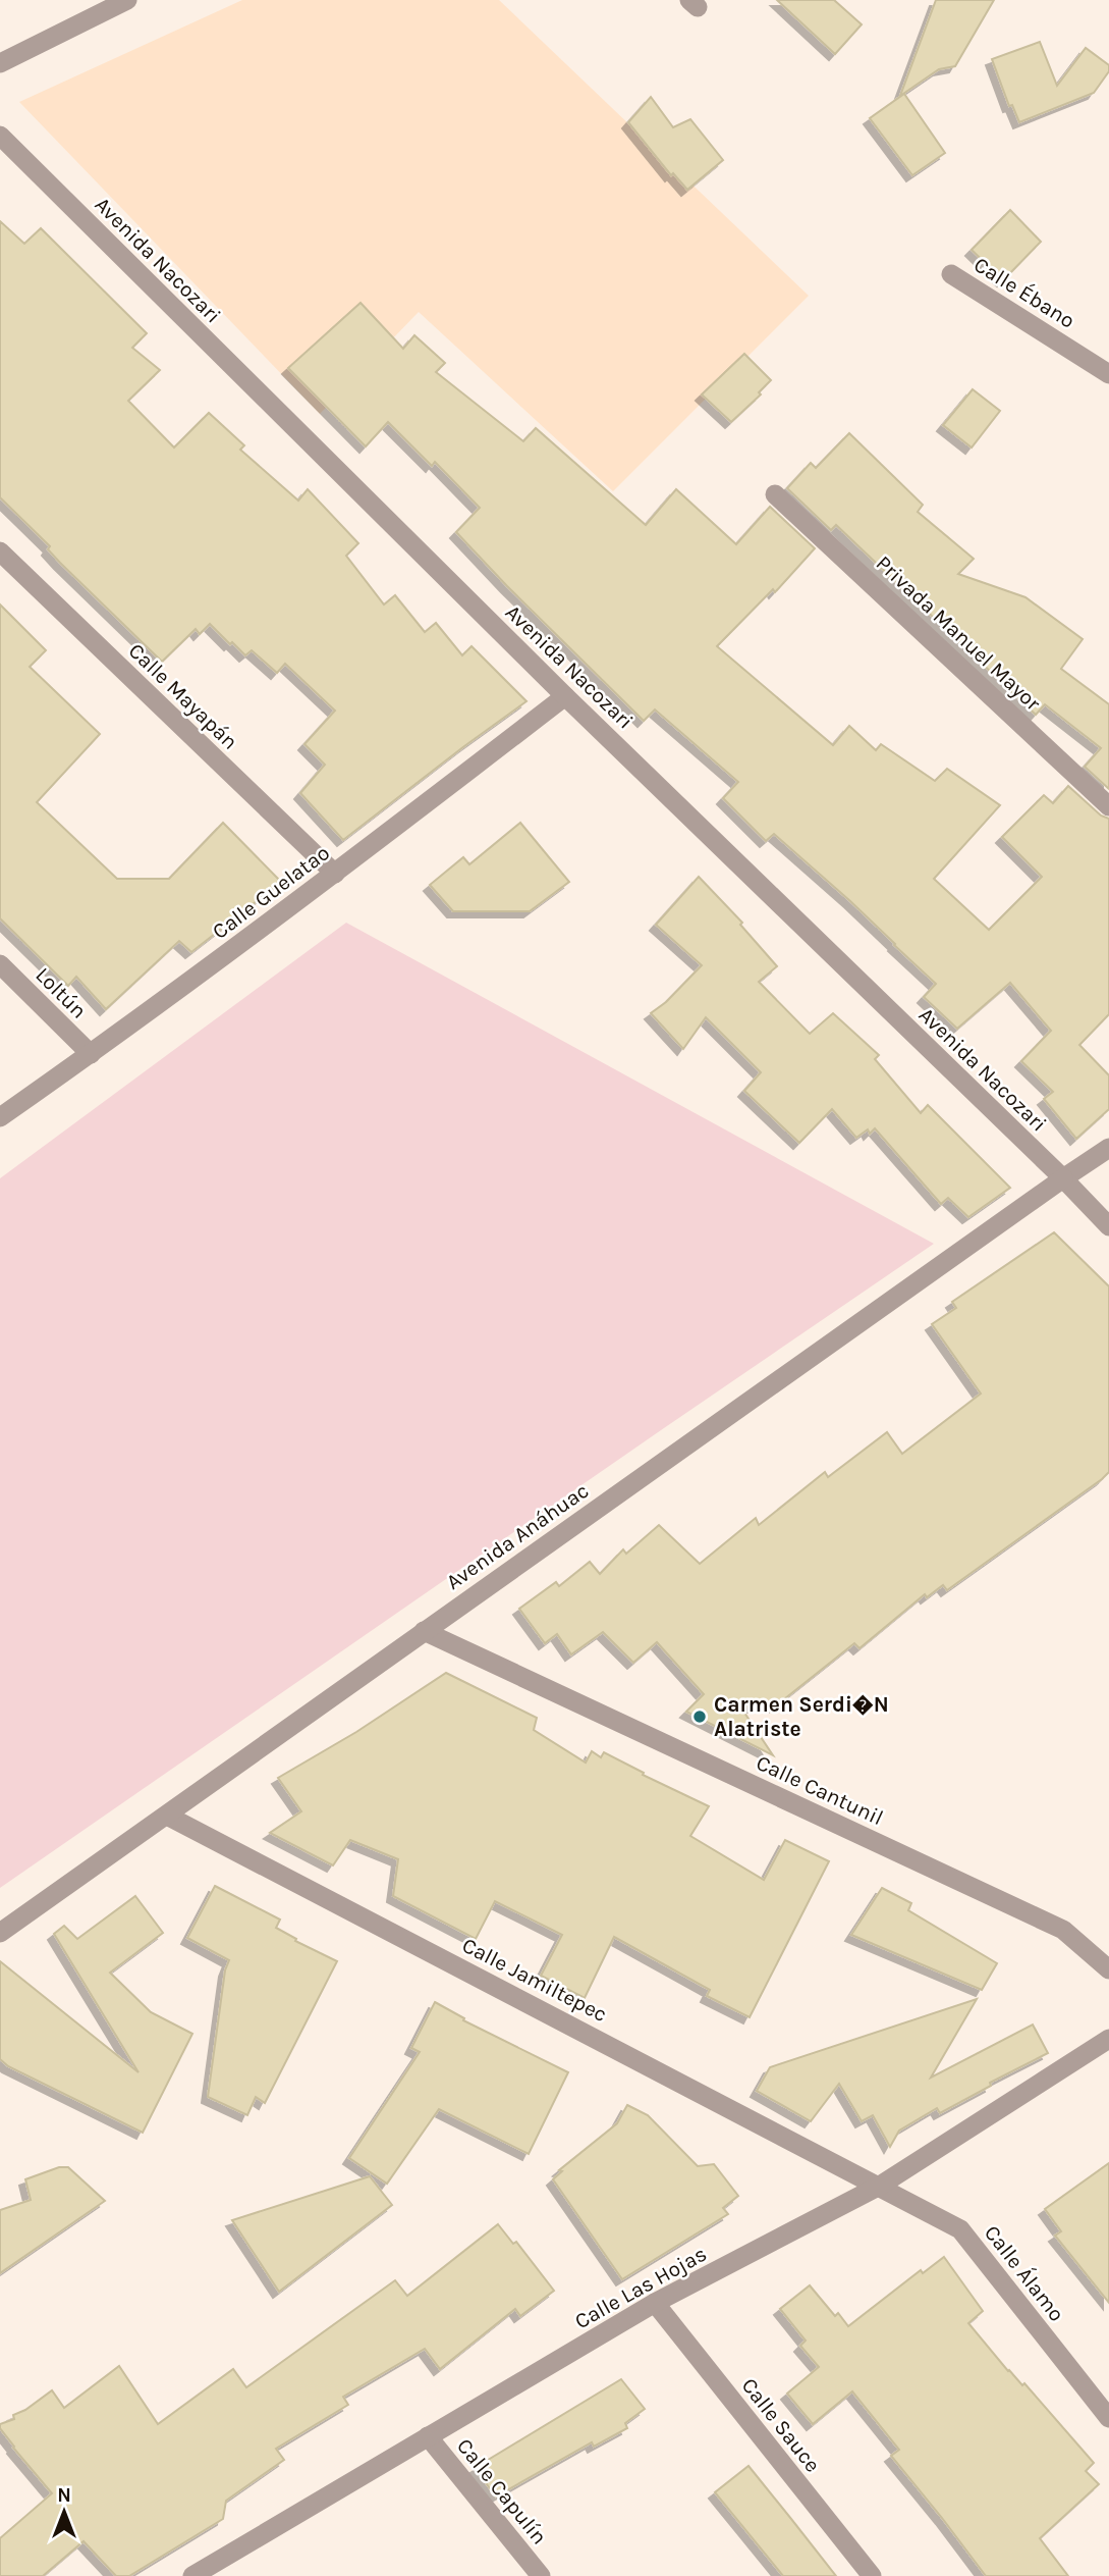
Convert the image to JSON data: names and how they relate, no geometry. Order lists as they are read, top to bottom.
{
  "streets": {
    "street": [
      "Avenida Nacozari",
      "Calle Ébano",
      "Privada Manuel Mayor",
      "Calle Mayapán",
      "Calle Guelatao",
      "Loltún",
      "Avenida Anáhuac",
      "Calle Cantunil",
      "Calle Jamiltepec",
      "Calle Álamo",
      "Calle Las Hojas",
      "Calle Sauce",
      "Calle Capulín"
    ]
  },
  "crossings": [
    ["Avenida Nacozari", "Calle Guelatao"],
    ["Avenida Nacozari", "Avenida Anáhuac"],
    ["Calle Mayapán", "Calle Guelatao"],
    ["Calle Guelatao", "Loltún"],
    ["Avenida Anáhuac", "Calle Cantunil"],
    ["Avenida Anáhuac", "Calle Jamiltepec"],
    ["Calle Jamiltepec", "Calle Álamo"],
    ["Calle Jamiltepec", "Calle Las Hojas"],
    ["Calle Álamo", "Calle Las Hojas"],
    ["Calle Las Hojas", "Calle Sauce"],
    ["Calle Las Hojas", "Calle Capulín"]
  ],
  "places": ["Carmen Serdi�N Alatriste"],
  "north": "top"
}
